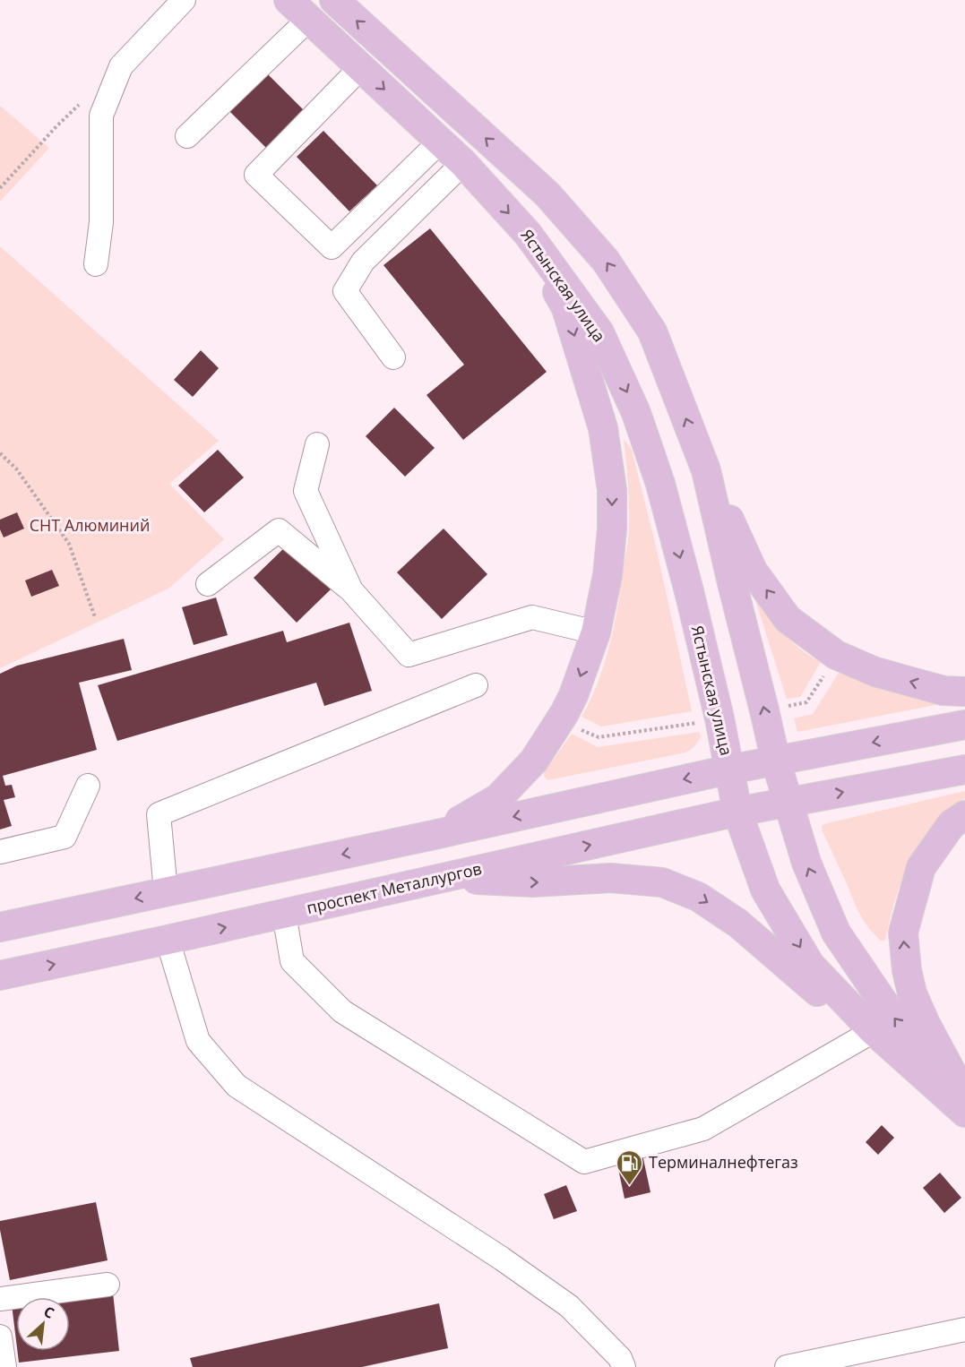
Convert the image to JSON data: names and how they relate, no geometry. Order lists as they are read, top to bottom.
{
  "streets": {
    "main road": ["Ястынская улица", "проспект Металлургов"]
  },
  "crossings": [
    ["Ястынская улица", "проспект Металлургов"]
  ],
  "parks": ["СНТ Алюминий"],
  "places": {
    "fuel station": ["Терминалнефтегаз"]
  },
  "north": "top right"
}
